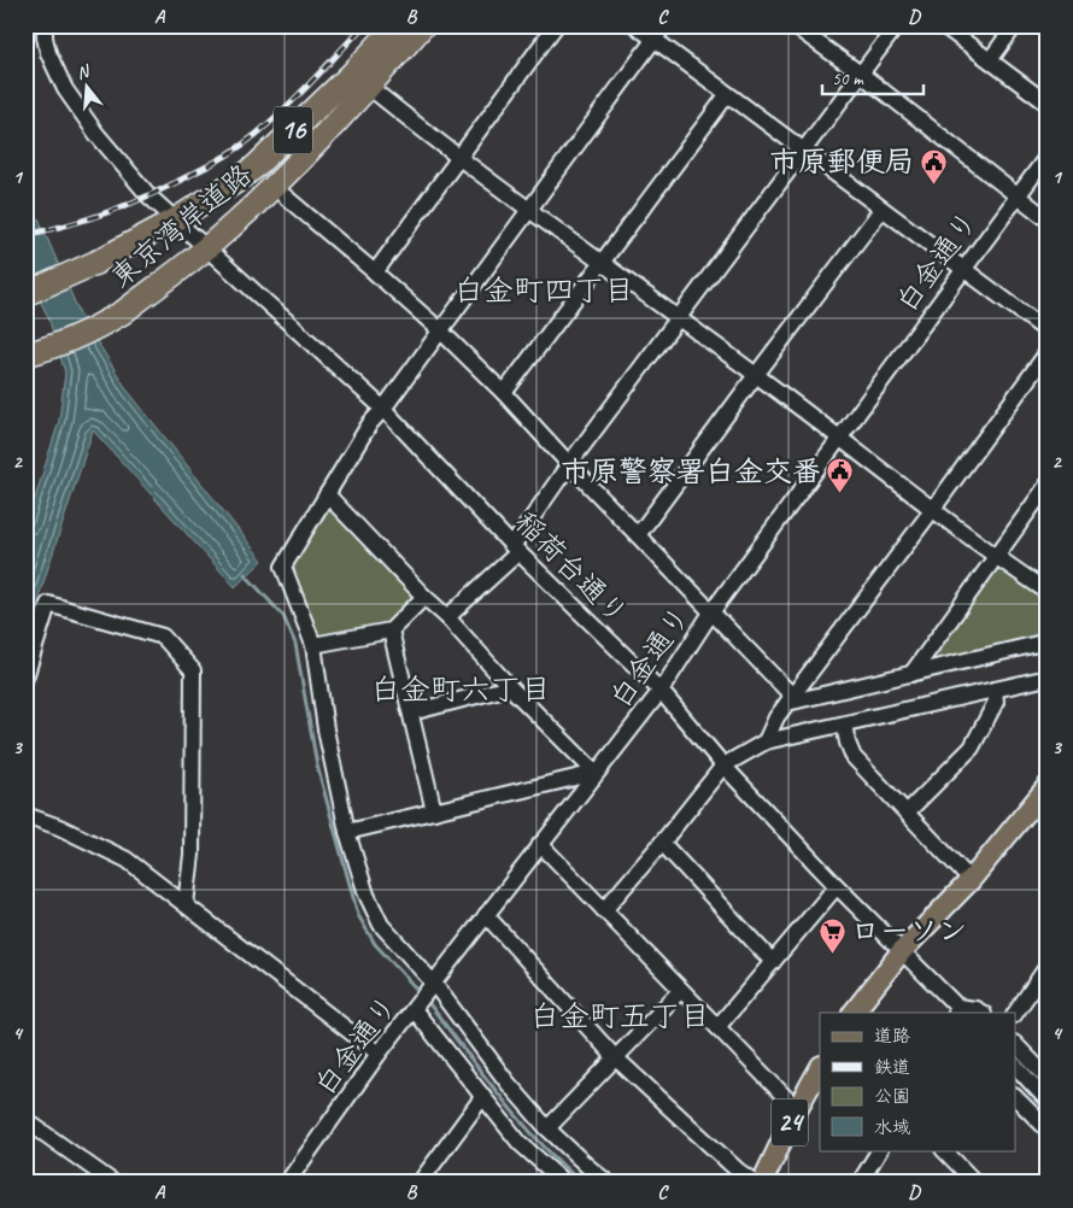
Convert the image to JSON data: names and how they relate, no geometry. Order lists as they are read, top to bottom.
{
  "streets": {
    "highway": ["16", "東京湾岸道路"],
    "main road": ["24"],
    "street": ["白金通り", "稲荷台通り"]
  },
  "crossings": [
    ["東京湾岸道路", "稲荷台通り"],
    ["白金通り", "稲荷台通り"]
  ],
  "districts": ["白金町四丁目", "白金町六丁目", "白金町五丁目"],
  "places": {
    "public building": ["市原郵便局", "市原警察署白金交番"],
    "supermarket": ["ローソン"]
  },
  "legend": [
    "道路",
    "鉄道",
    "公園",
    "水域"
  ],
  "scale_bar": "50 m",
  "north": "top",
  "grid": {
    "columns": [
      "A",
      "B",
      "C",
      "D"
    ],
    "rows": [
      "1",
      "2",
      "3",
      "4"
    ]
  }
}
